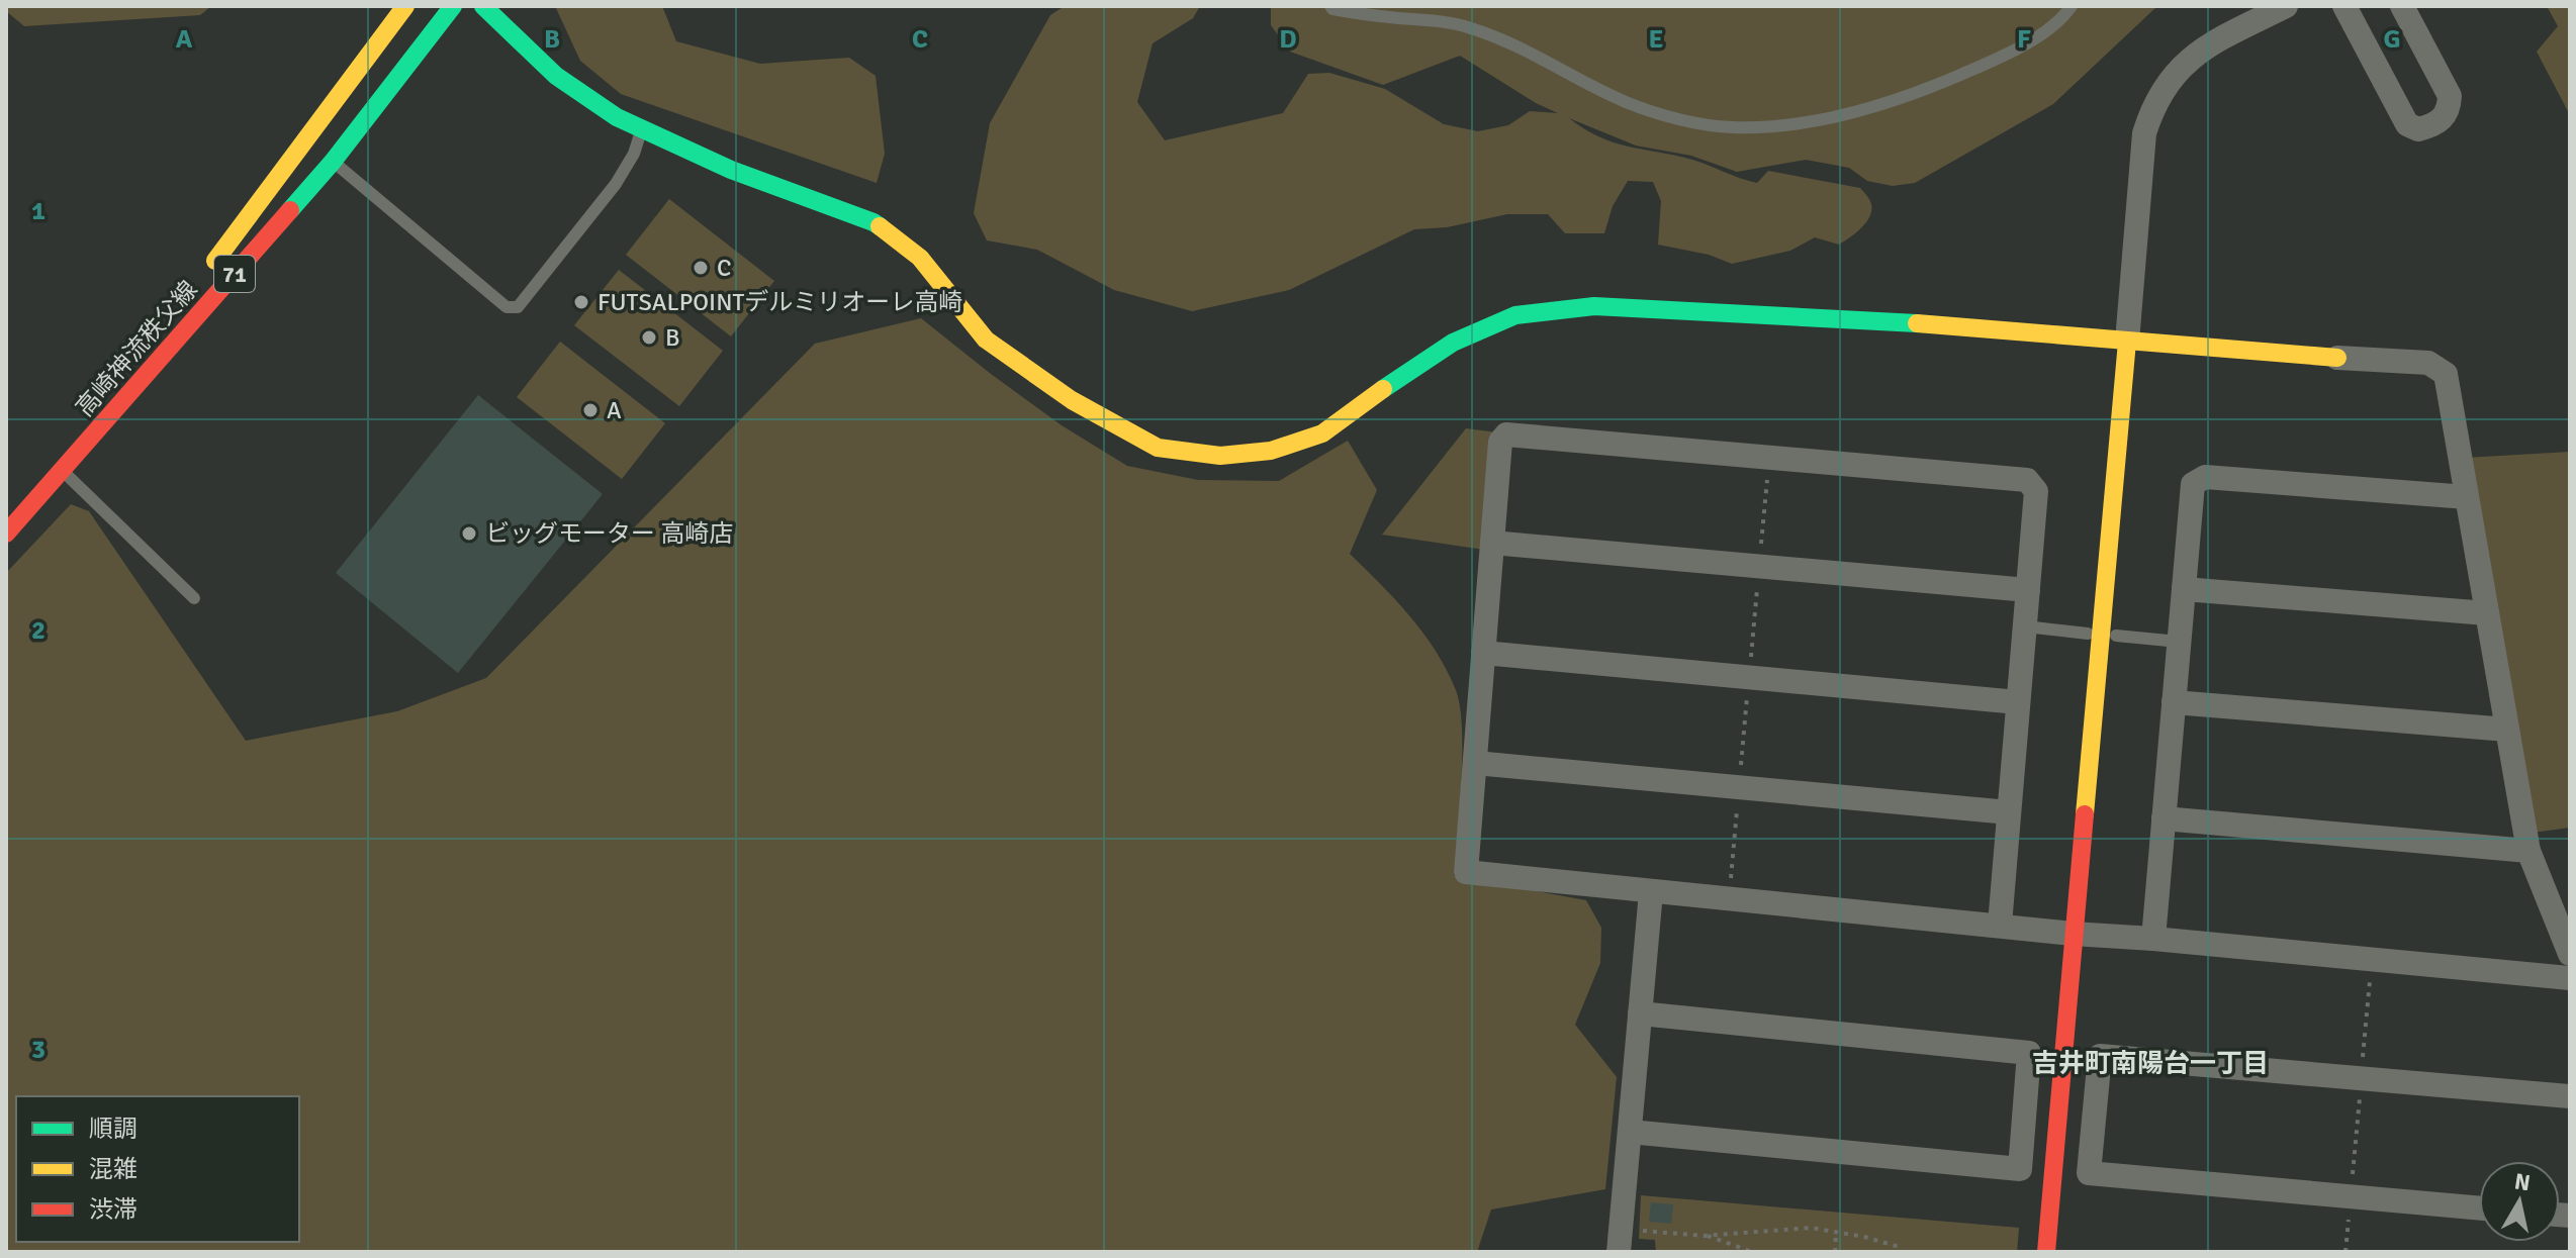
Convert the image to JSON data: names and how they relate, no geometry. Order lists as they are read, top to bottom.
{
  "streets": {
    "street": ["71", "高崎神流秩父線"]
  },
  "districts": ["吉井町南陽台一丁目"],
  "places": [
    "C",
    "FUTSALPOINTデルミリオーレ高崎",
    "B",
    "A",
    "ビッグモーター 高崎店"
  ],
  "legend": ["順調", "混雑", "渋滞"],
  "north": "top",
  "grid": {
    "columns": [
      "A",
      "B",
      "C",
      "D",
      "E",
      "F",
      "G"
    ],
    "rows": ["1", "2", "3"]
  }
}
